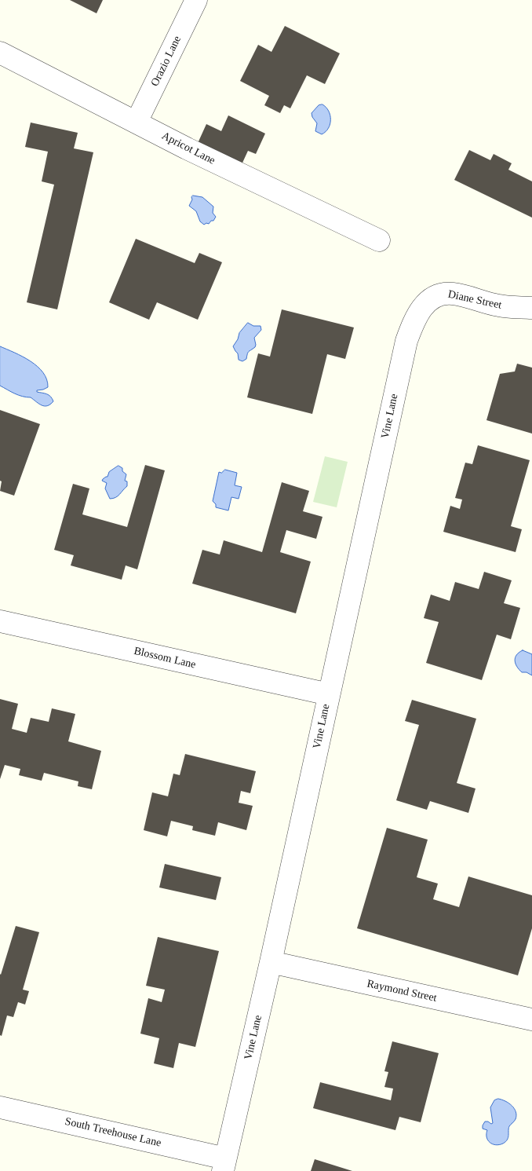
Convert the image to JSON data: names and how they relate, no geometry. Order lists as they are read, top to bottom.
{
  "streets": {
    "street": [
      "Orazio Lane",
      "Apricot Lane",
      "Diane Street",
      "Vine Lane",
      "Blossom Lane",
      "Raymond Street",
      "South Treehouse Lane"
    ]
  },
  "crossings": [
    ["Orazio Lane", "Apricot Lane"],
    ["Diane Street", "Vine Lane"],
    ["Vine Lane", "Blossom Lane"],
    ["Vine Lane", "Raymond Street"],
    ["Vine Lane", "South Treehouse Lane"]
  ]
}
